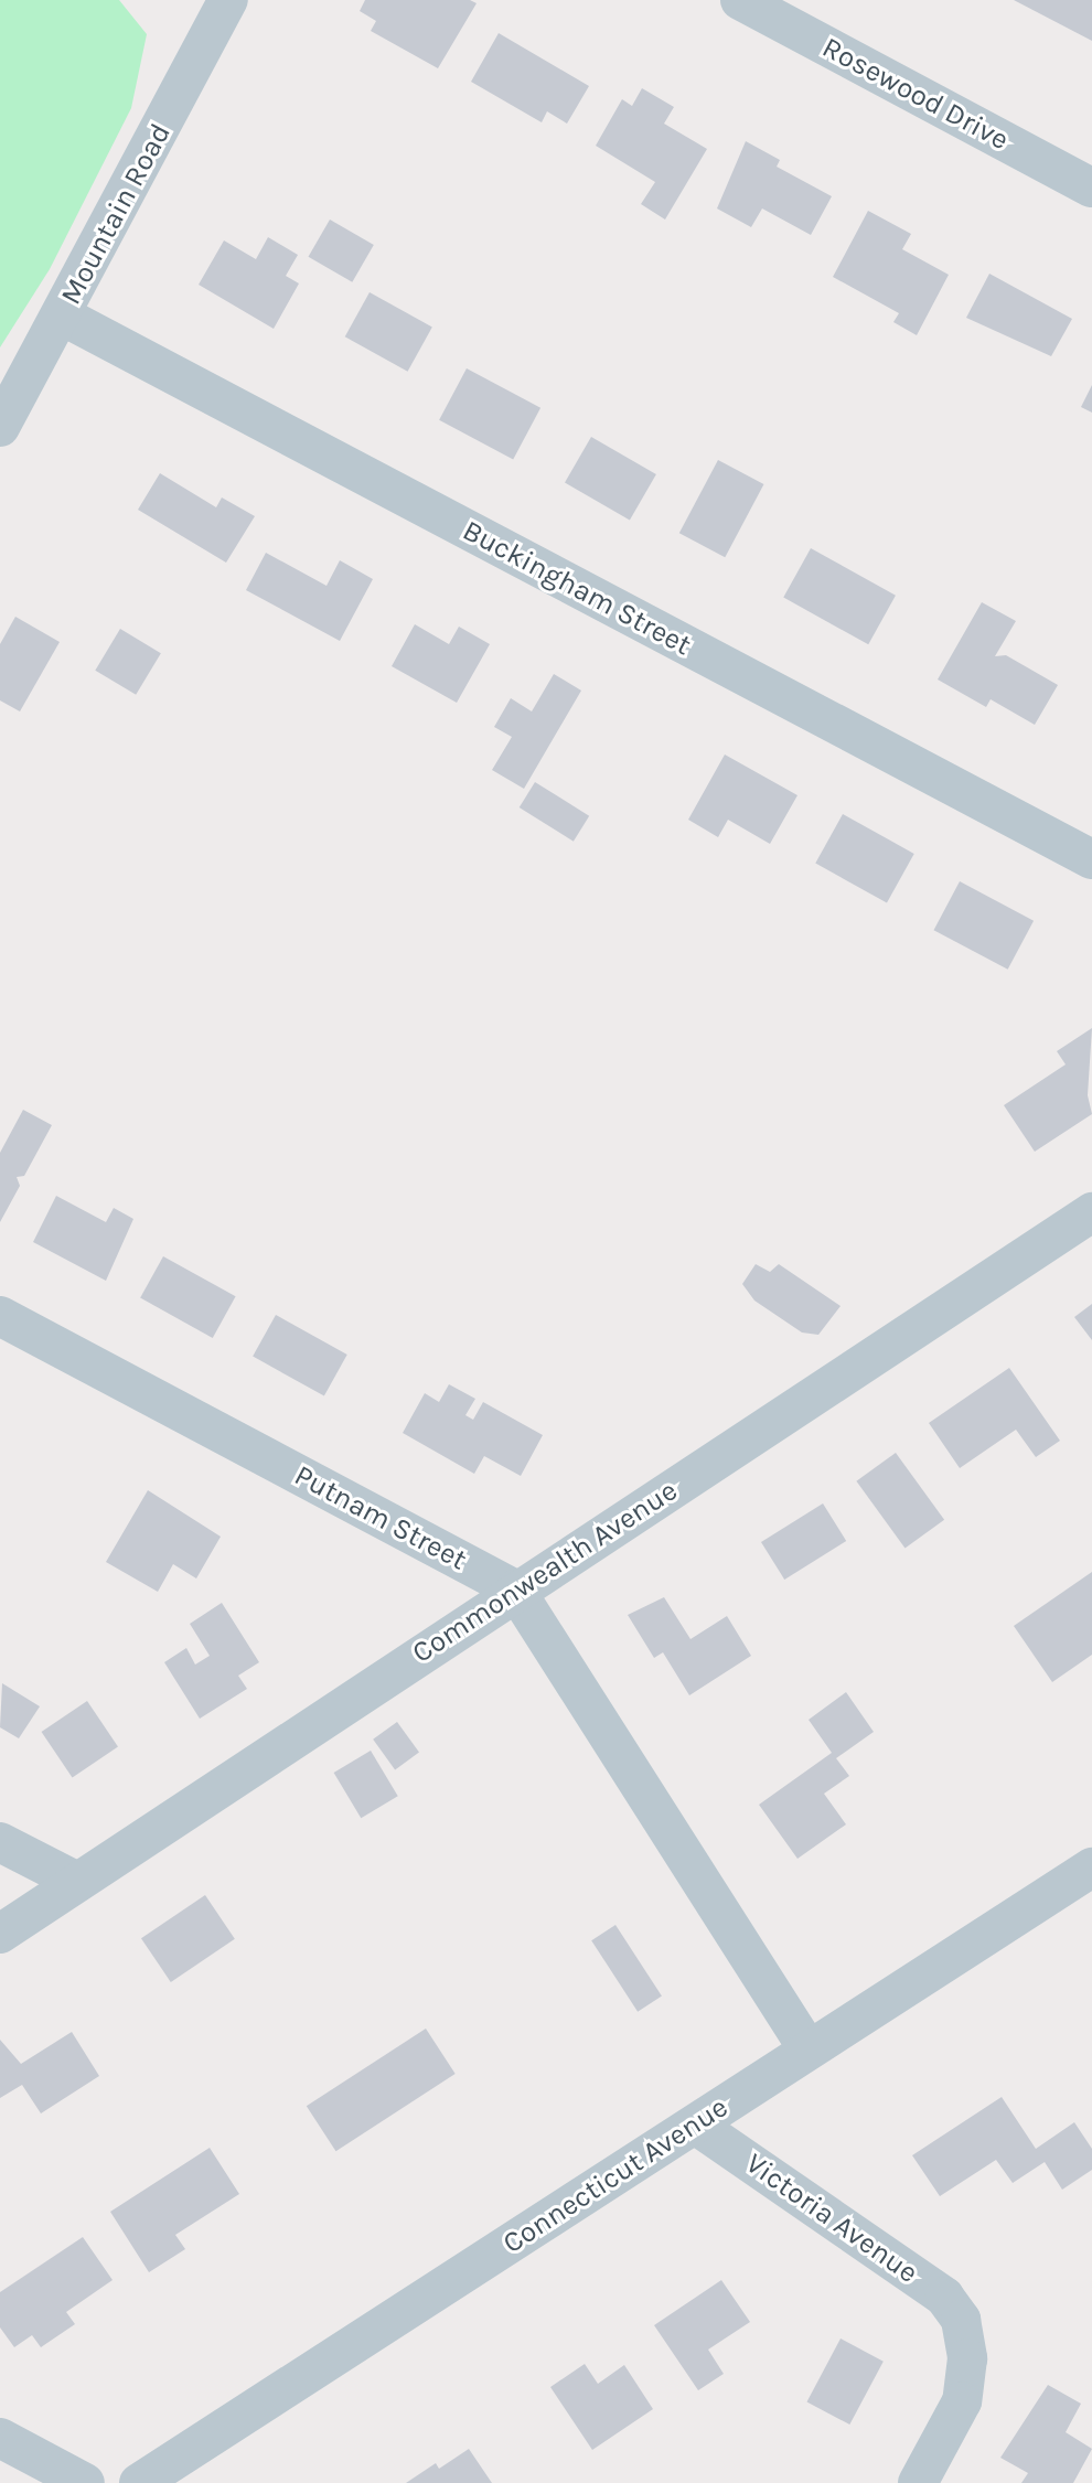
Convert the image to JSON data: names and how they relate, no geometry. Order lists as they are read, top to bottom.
{
  "streets": {
    "street": [
      "Rosewood Drive",
      "Mountain Road",
      "Buckingham Street",
      "Putnam Street",
      "Commonwealth Avenue",
      "Connecticut Avenue",
      "Victoria Avenue"
    ]
  },
  "crossings": [
    ["Mountain Road", "Buckingham Street"],
    ["Putnam Street", "Commonwealth Avenue"],
    ["Putnam Street", "Connecticut Avenue"],
    ["Connecticut Avenue", "Victoria Avenue"]
  ]
}
